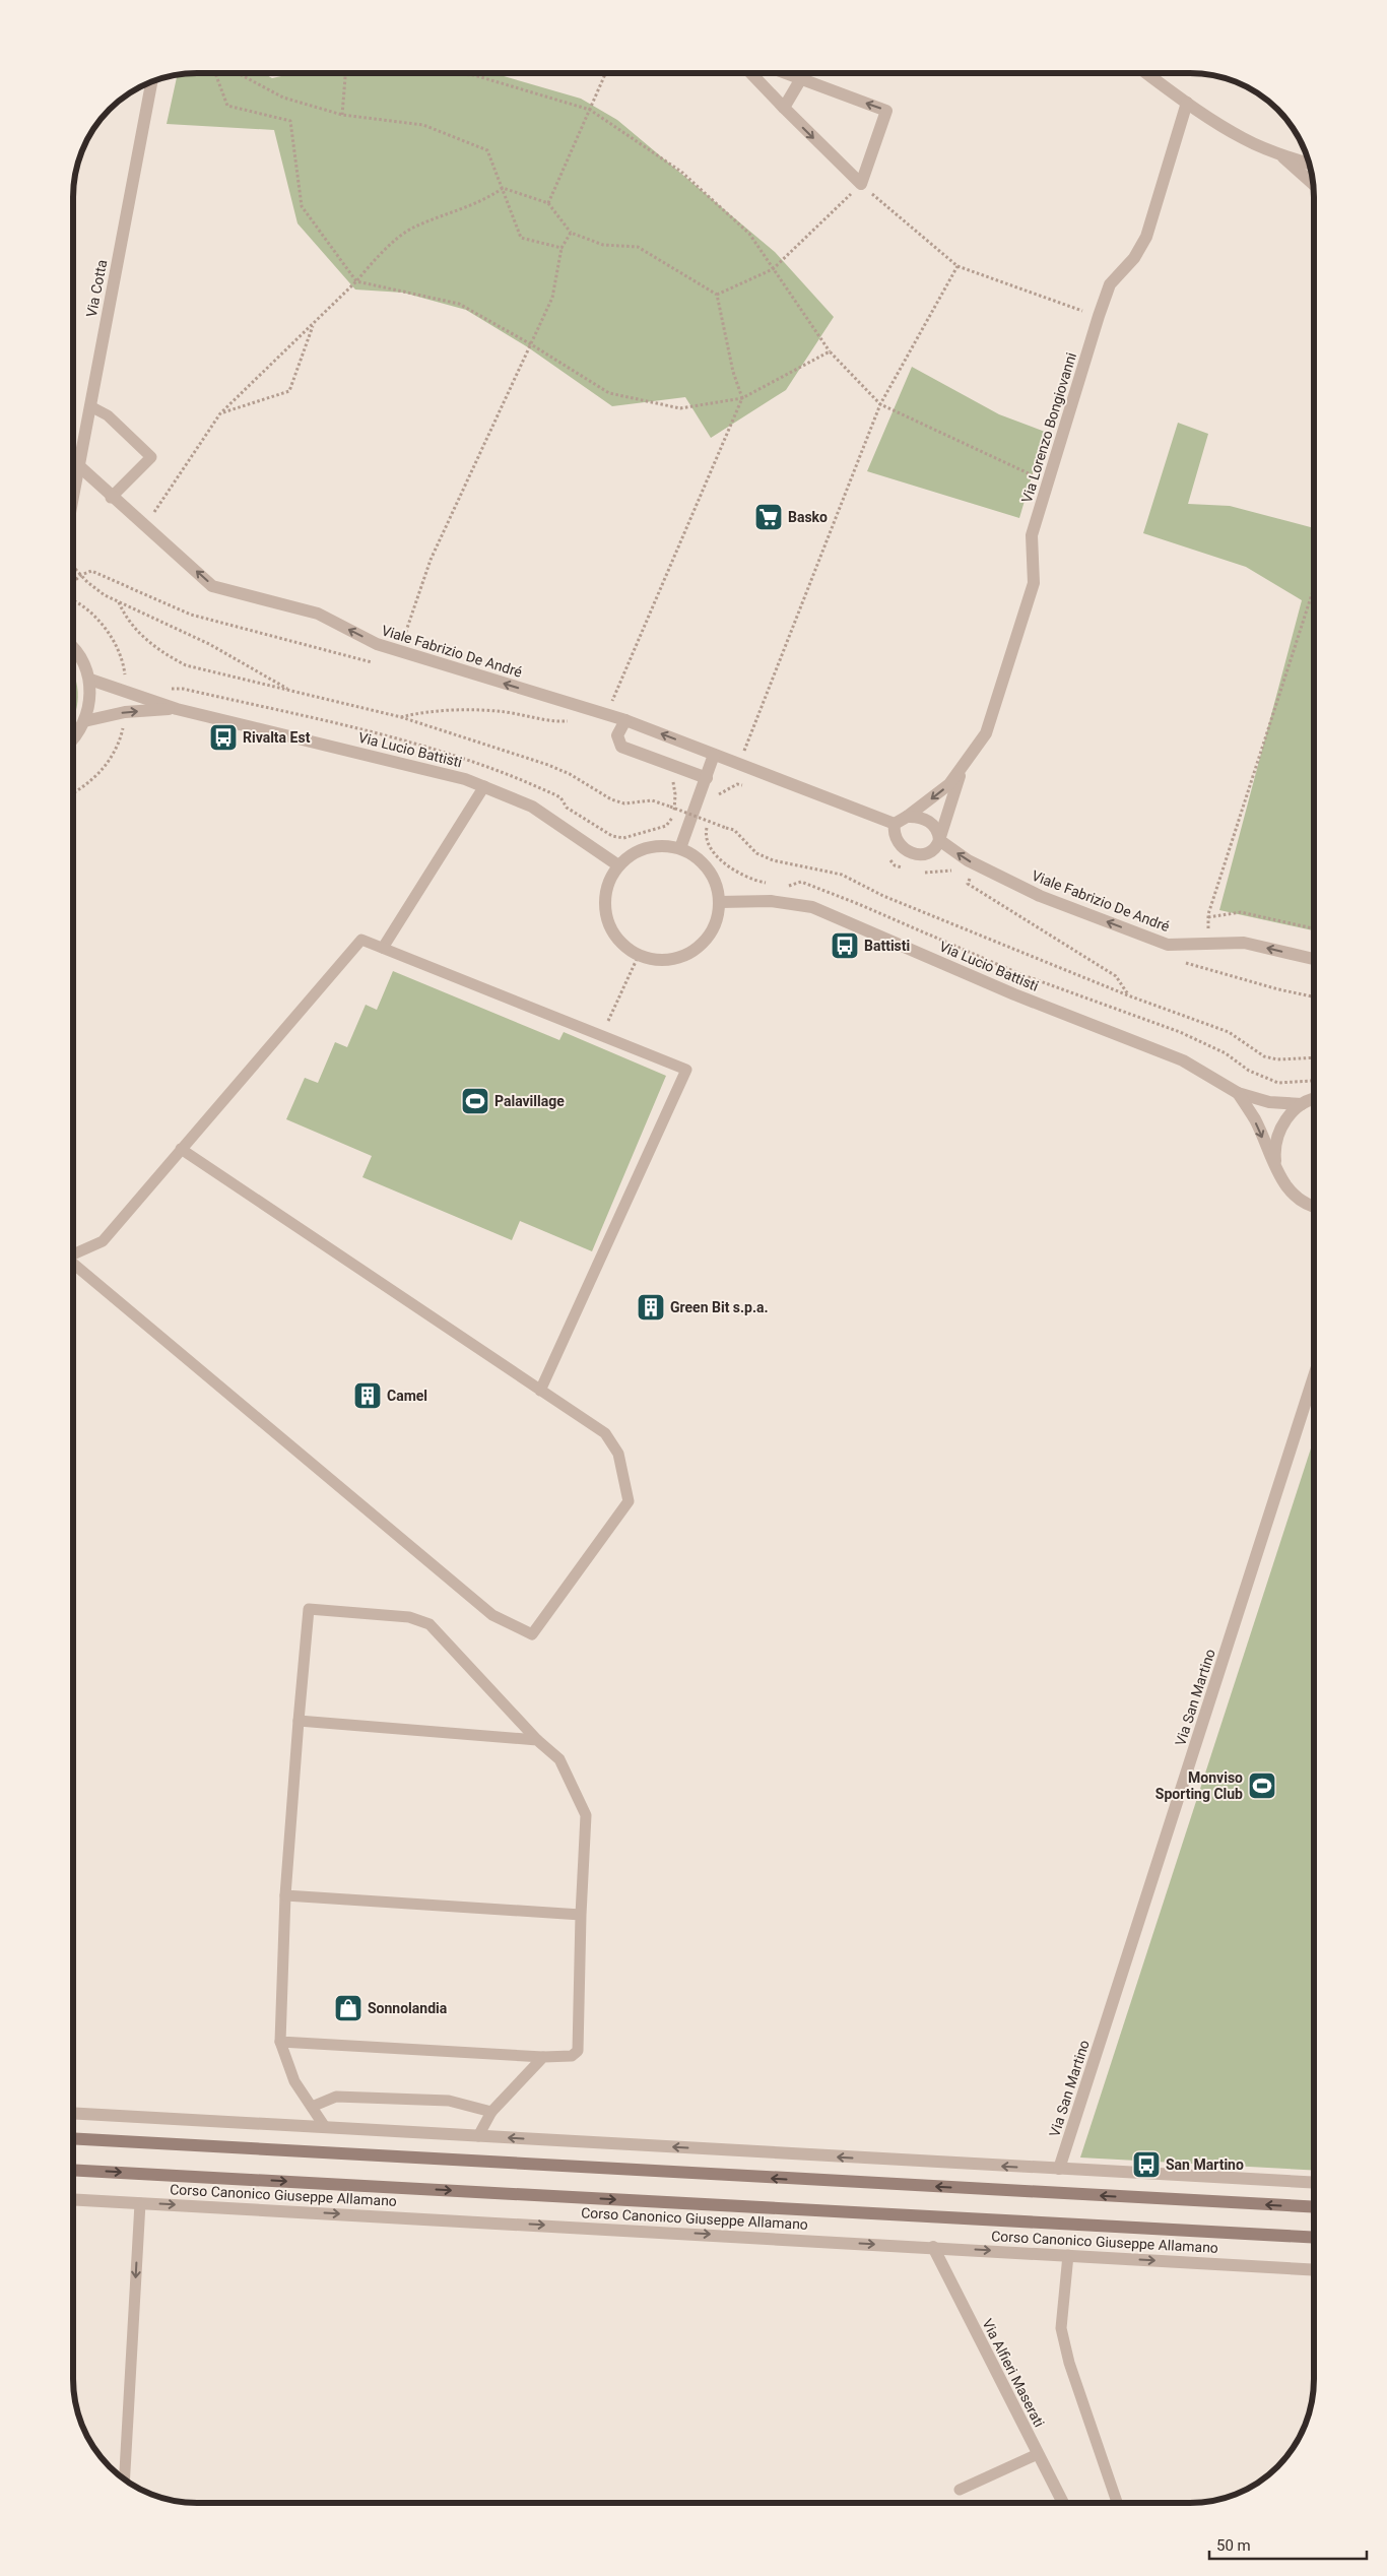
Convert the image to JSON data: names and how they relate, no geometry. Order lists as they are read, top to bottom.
{
  "streets": {
    "main road": ["Corso Canonico Giuseppe Allamano"],
    "street": [
      "Via Cotta",
      "Via Lorenzo Bongiovanni",
      "Viale Fabrizio De André",
      "Via Lucio Battisti",
      "Via San Martino",
      "Via Alfieri Maserati"
    ]
  },
  "crossings": [
    ["Via Cotta", "Viale Fabrizio De André"],
    ["Via Lorenzo Bongiovanni", "Viale Fabrizio De André"],
    ["Corso Canonico Giuseppe Allamano", "Via Alfieri Maserati"]
  ],
  "one_way": ["Viale Fabrizio De André"],
  "places": {
    "supermarket": ["Basko"],
    "bus stop": ["Rivalta Est", "Battisti", "San Martino"],
    "sports": ["Palavillage", "Monviso Sporting Club"],
    "building": ["Green Bit s.p.a.", "Camel"],
    "shop": ["Sonnolandia"]
  },
  "scale_bar": "50 m"
}
